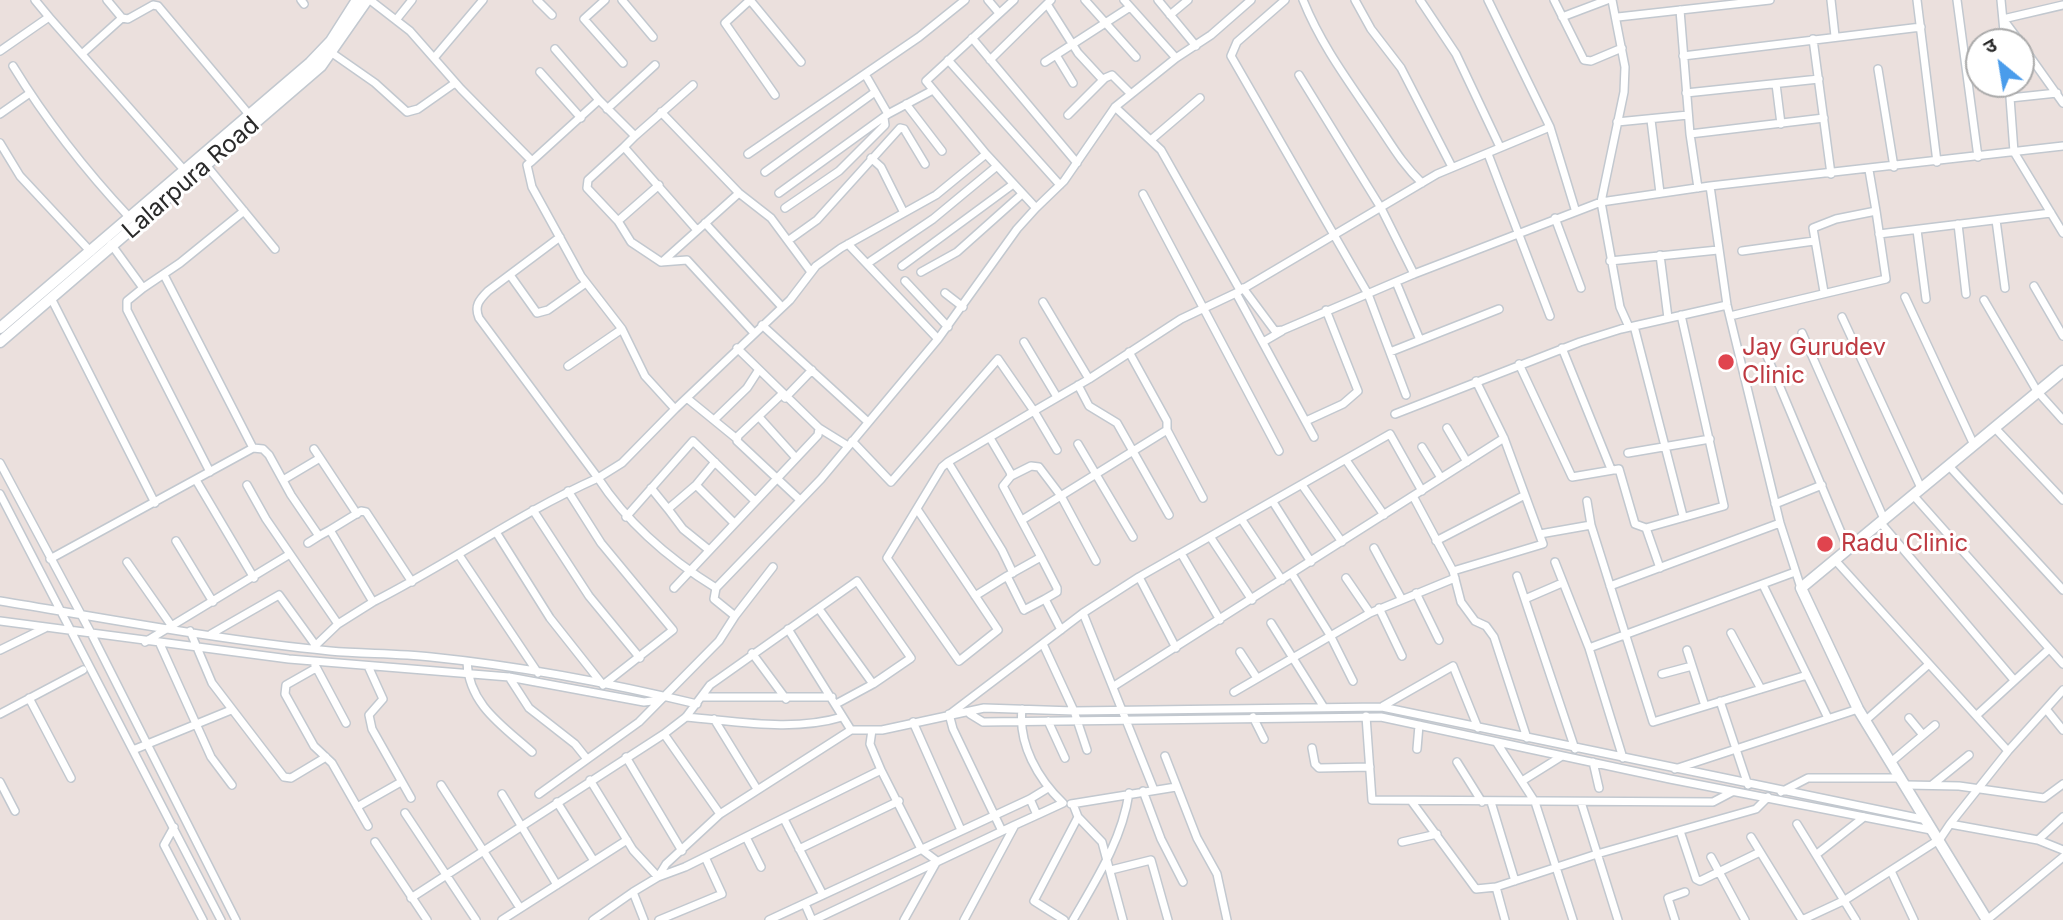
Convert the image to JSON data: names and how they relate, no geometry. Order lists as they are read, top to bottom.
{
  "streets": {
    "street": ["Lalarpura Road"]
  },
  "places": ["Jay Gurudev Clinic", "Radu Clinic"],
  "north": "top left"
}
